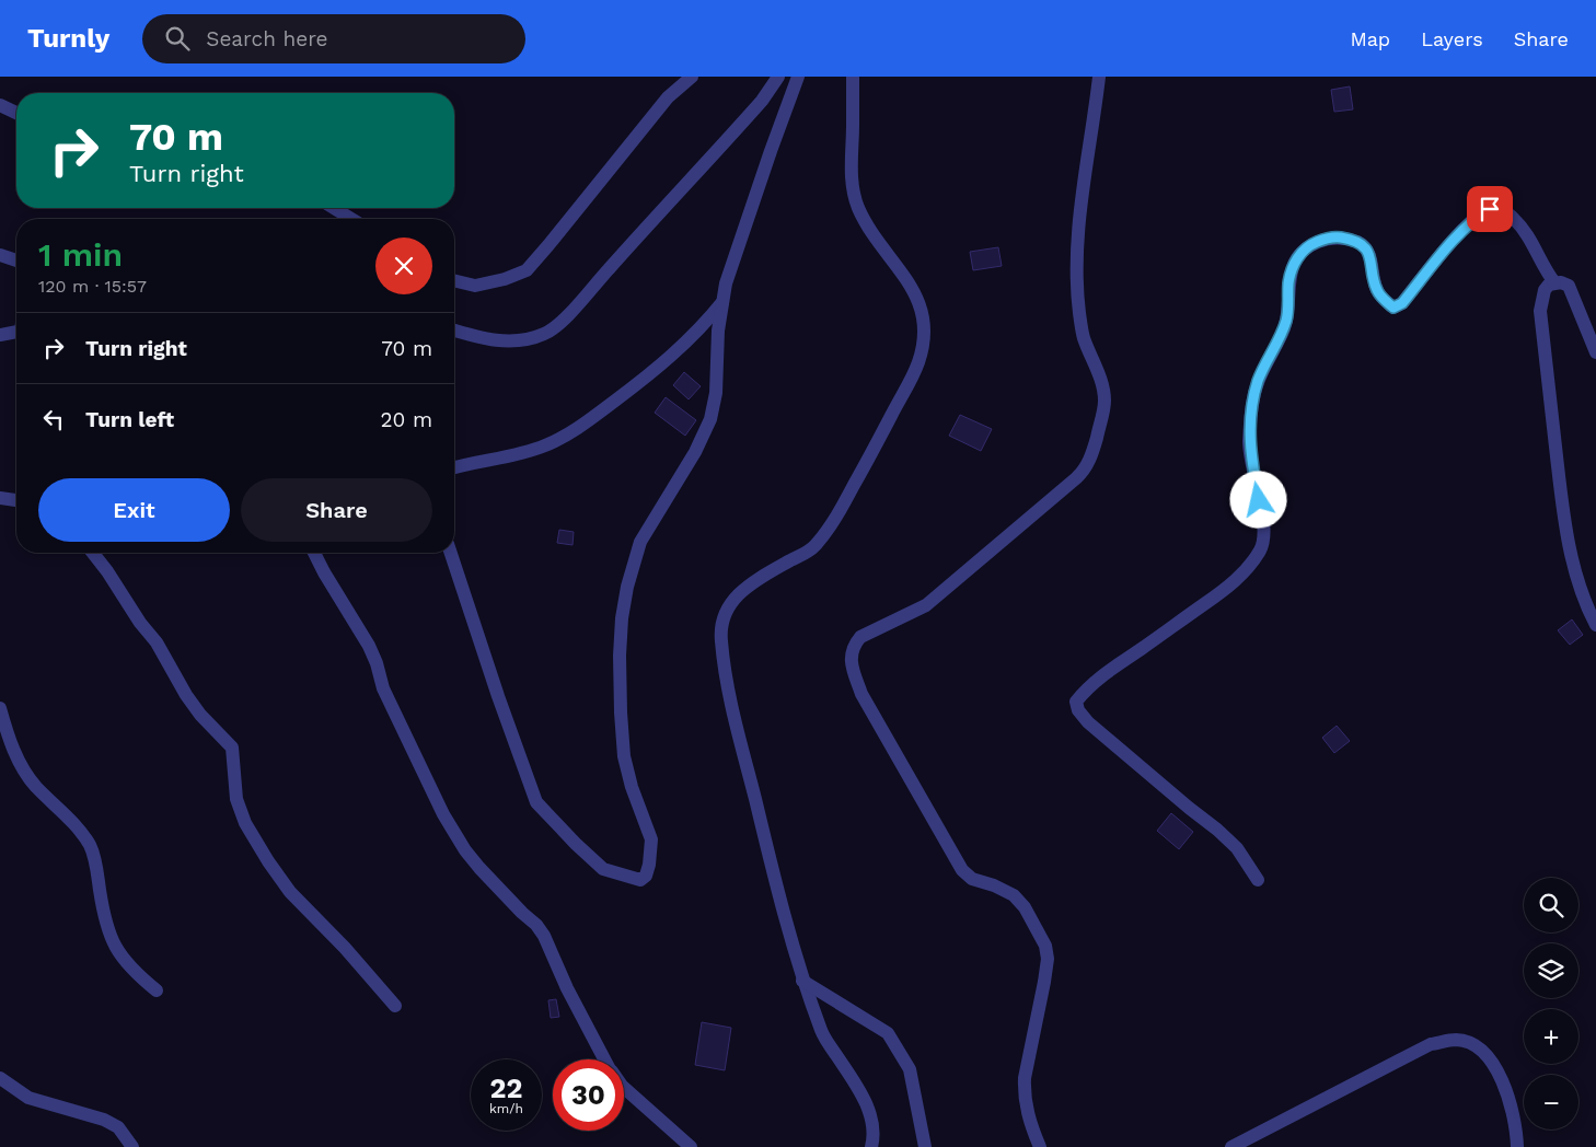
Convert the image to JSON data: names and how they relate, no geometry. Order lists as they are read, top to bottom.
{
  "page": {
    "header": "Turnly",
    "search": "Search here",
    "nav": ["Map", "Layers", "Share"],
    "turn": ["70 m", "Turn right"],
    "heading": ["1 min", "120 m · 15:57"],
    "list": [
      {
        "name": "Turn right",
        "value": "70 m"
      },
      {
        "name": "Turn left",
        "value": "20 m"
      }
    ],
    "buttons": ["Exit", "Share"],
    "map_buttons": ["+", "−"],
    "speed": "22 km/h",
    "limit": "30"
  }
}
